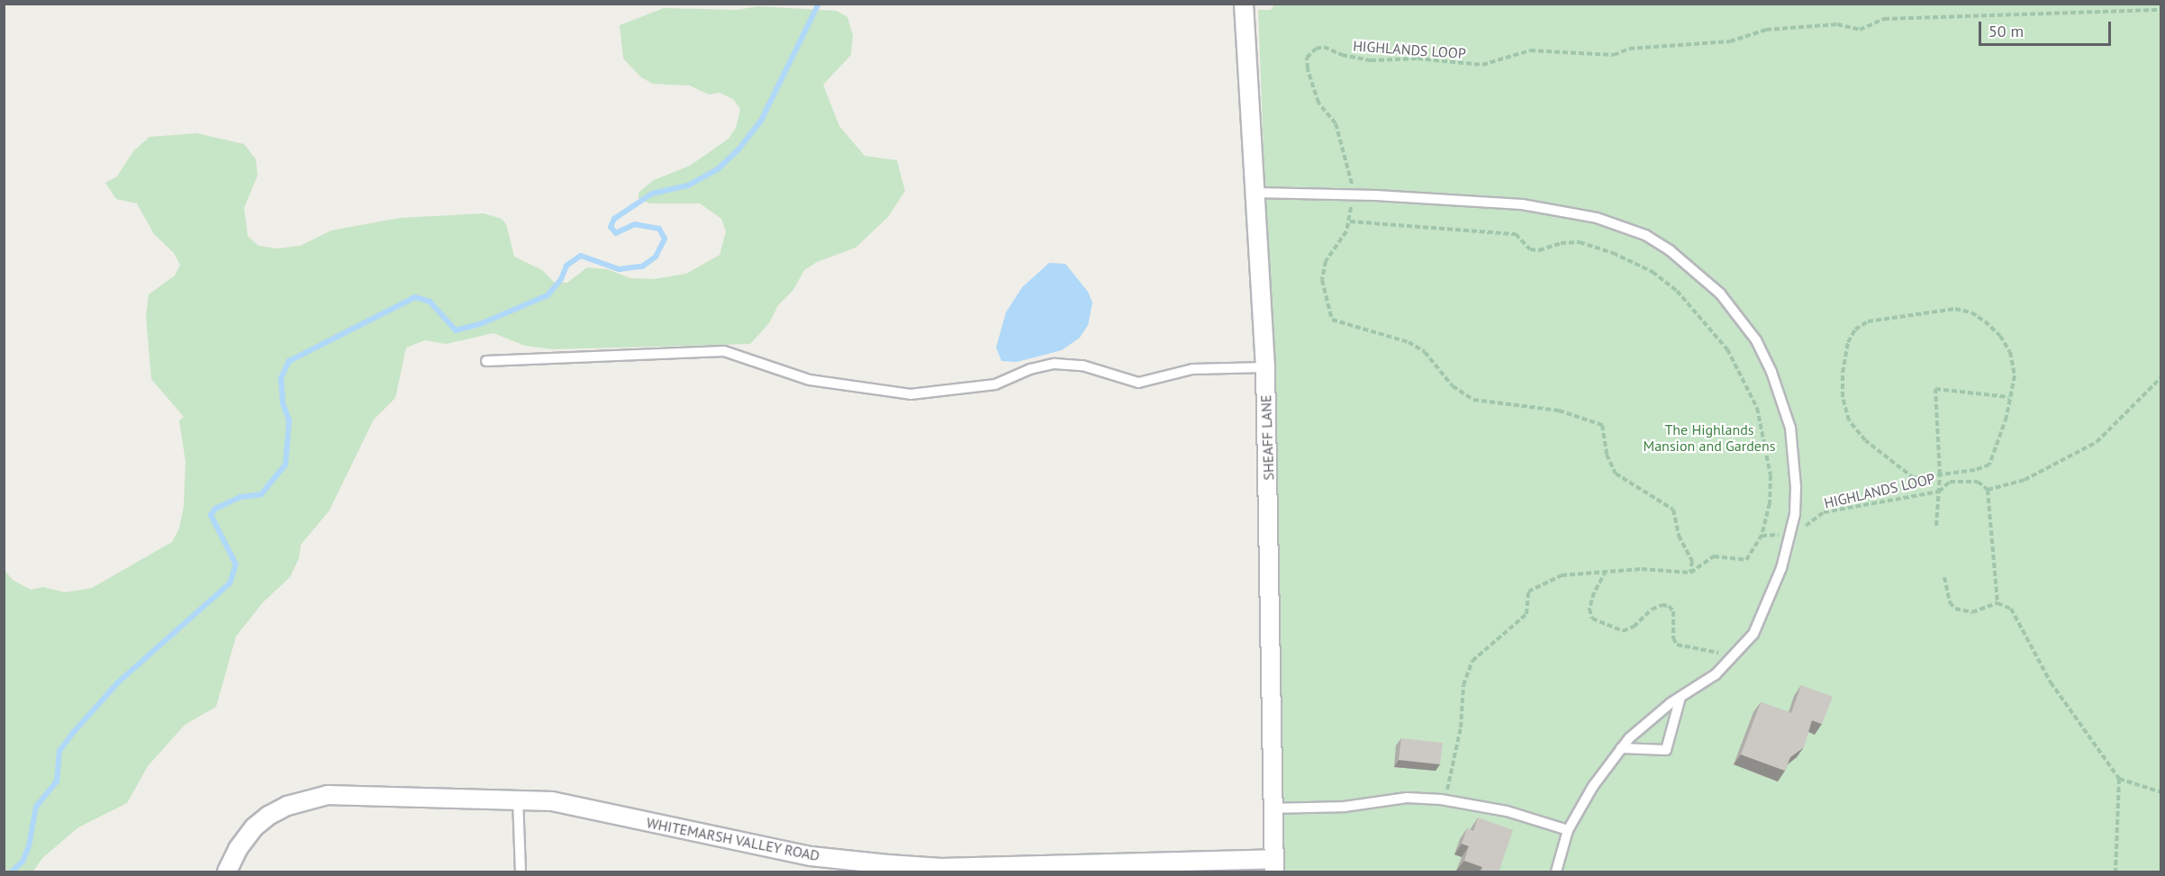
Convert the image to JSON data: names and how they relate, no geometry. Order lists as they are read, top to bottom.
{
  "streets": {
    "street": ["SHEAFF LANE", "WHITEMARSH VALLEY ROAD"],
    "path": ["HIGHLANDS LOOP"]
  },
  "crossings": [
    ["SHEAFF LANE", "WHITEMARSH VALLEY ROAD"]
  ],
  "parks": ["The Highlands Mansion and Gardens"],
  "scale_bar": "50 m"
}
